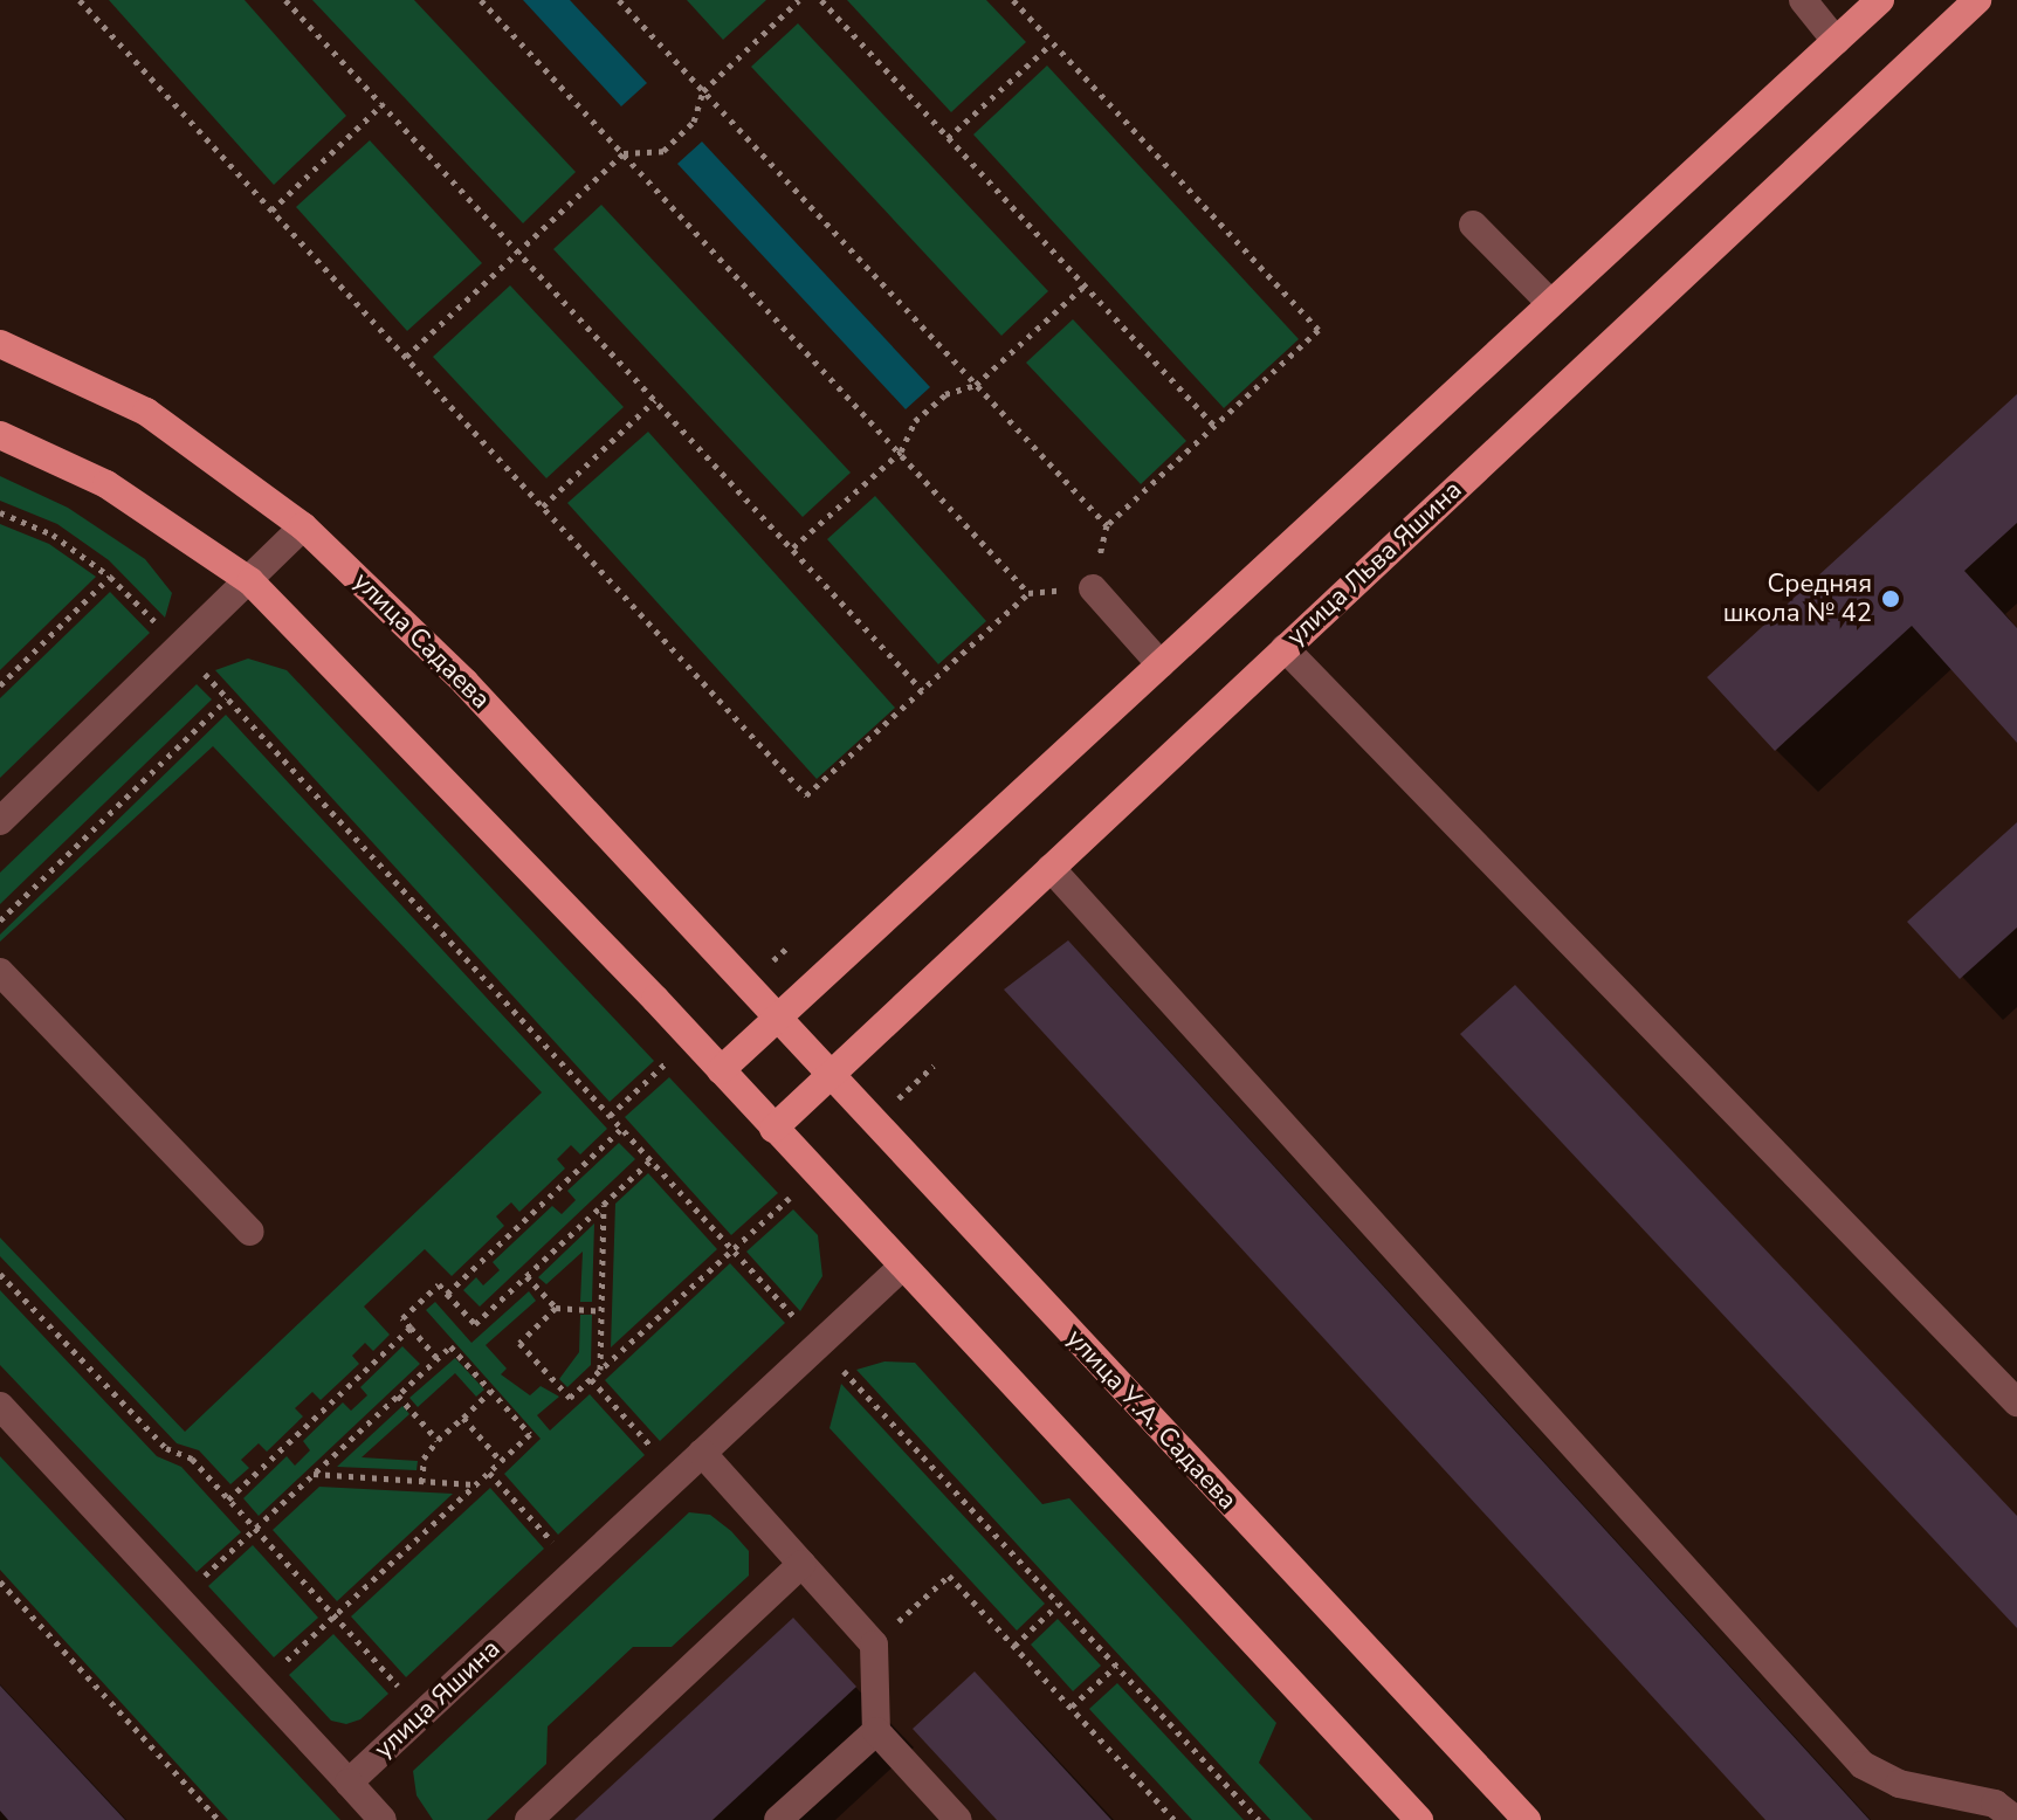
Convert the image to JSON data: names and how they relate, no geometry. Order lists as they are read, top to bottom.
{
  "streets": {
    "main road": ["улица Льва Яшина", "улица Садаева", "улица У.А. Садаева"],
    "street": ["улица Яшина"]
  },
  "crossings": [
    ["улица Льва Яшина", "улица У.А. Садаева"],
    ["улица Садаева", "улица У.А. Садаева"]
  ],
  "places": ["Средняя школа № 42"]
}
